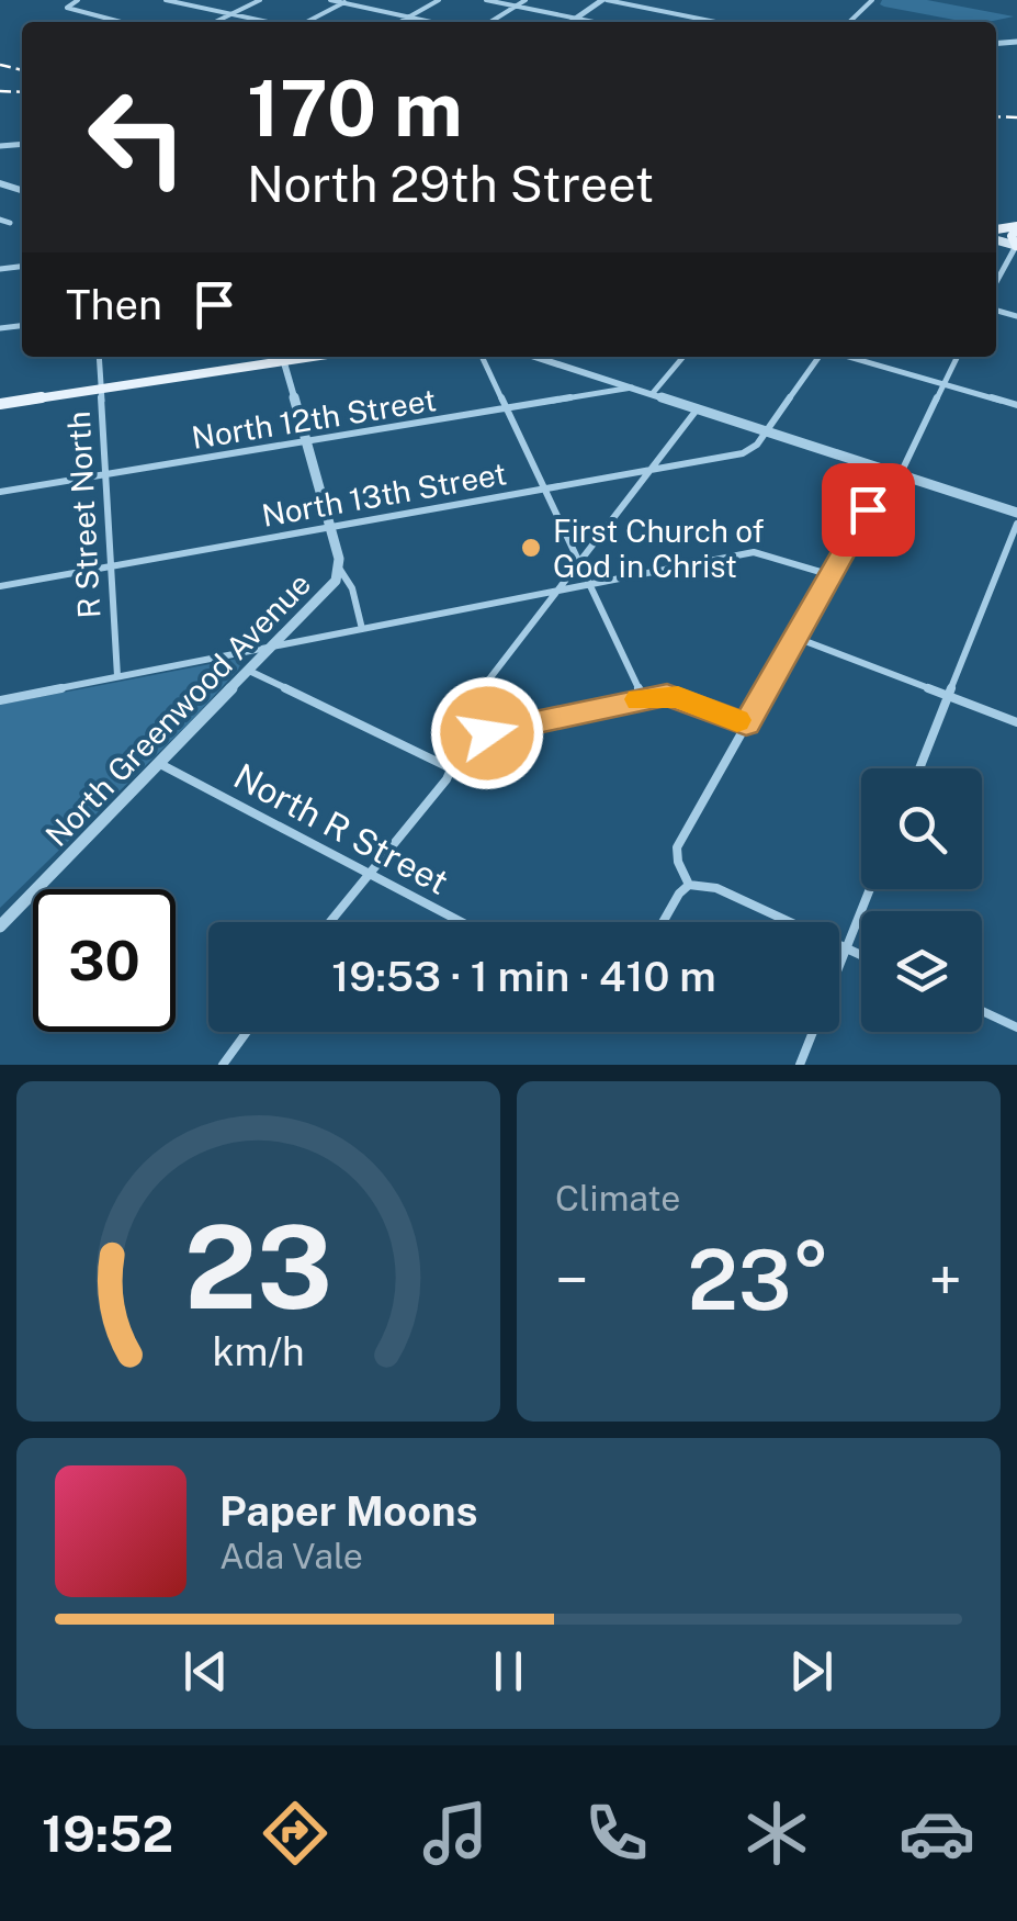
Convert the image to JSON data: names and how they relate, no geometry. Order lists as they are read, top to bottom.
{
  "streets": {
    "street": [
      "North 12th Street",
      "North 13th Street",
      "R Street North",
      "North Greenwood Avenue",
      "North R Street"
    ]
  },
  "crossings": [
    ["North 12th Street", "R Street North"],
    ["North 13th Street", "R Street North"],
    ["North Greenwood Avenue", "North R Street"]
  ],
  "places": ["First Church of God in Christ"],
  "page": {
    "turn": ["170 m", "North 29th Street"],
    "then": "Then",
    "limit": "30",
    "trip": "19:53 · 1 min · 410 m",
    "tile": "Climate",
    "heat": ["−", "23°", "+"],
    "song": ["Paper Moons", "Ada Vale"],
    "tabs": "19:52",
    "gauge": ["23", "km/h"]
  }
}
